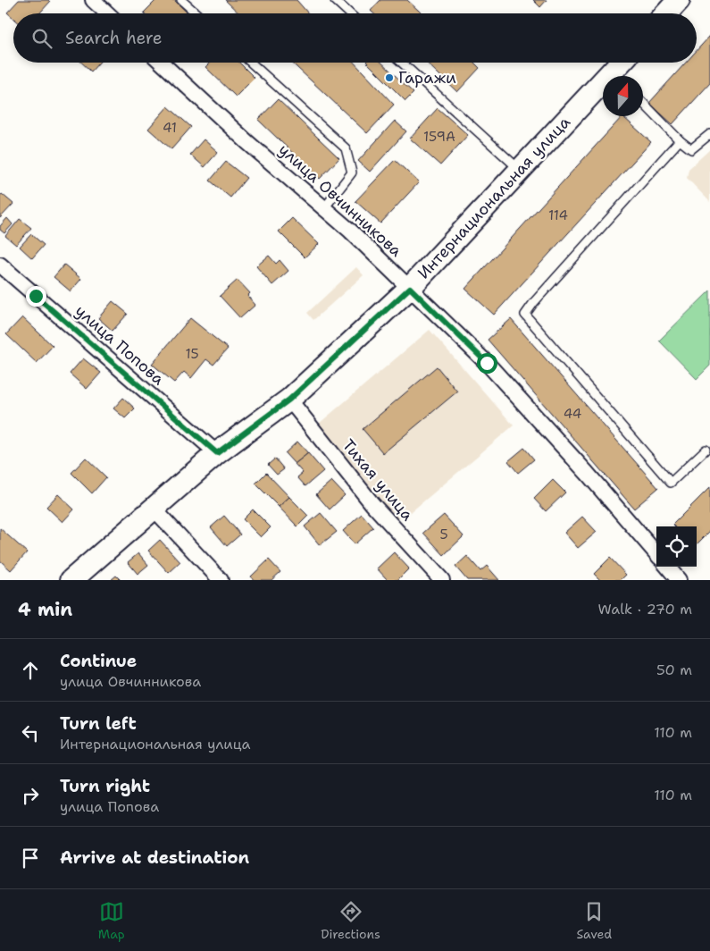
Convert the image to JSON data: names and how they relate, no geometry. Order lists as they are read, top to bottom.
{
  "streets": {
    "main road": ["Интернациональная улица"],
    "street": ["улица Овчинникова", "улица Попова", "Тихая улица"]
  },
  "crossings": [
    ["Интернациональная улица", "улица Овчинникова"],
    ["Интернациональная улица", "улица Попова"],
    ["Интернациональная улица", "Тихая улица"]
  ],
  "places": ["Гаражи"],
  "house_numbers": [
    "41",
    "159А",
    "114",
    "15",
    "44",
    "5"
  ],
  "north": "top",
  "page": {
    "search": "Search here",
    "heading": ["4 min", "Walk · 270 m"],
    "list": [
      ["Continue", "улица Овчинникова", "50 m"],
      ["Turn left", "Интернациональная улица", "110 m"],
      ["Turn right", "улица Попова", "110 m"],
      "Arrive at destination"
    ],
    "nav": ["Map", "Directions", "Saved"]
  }
}
